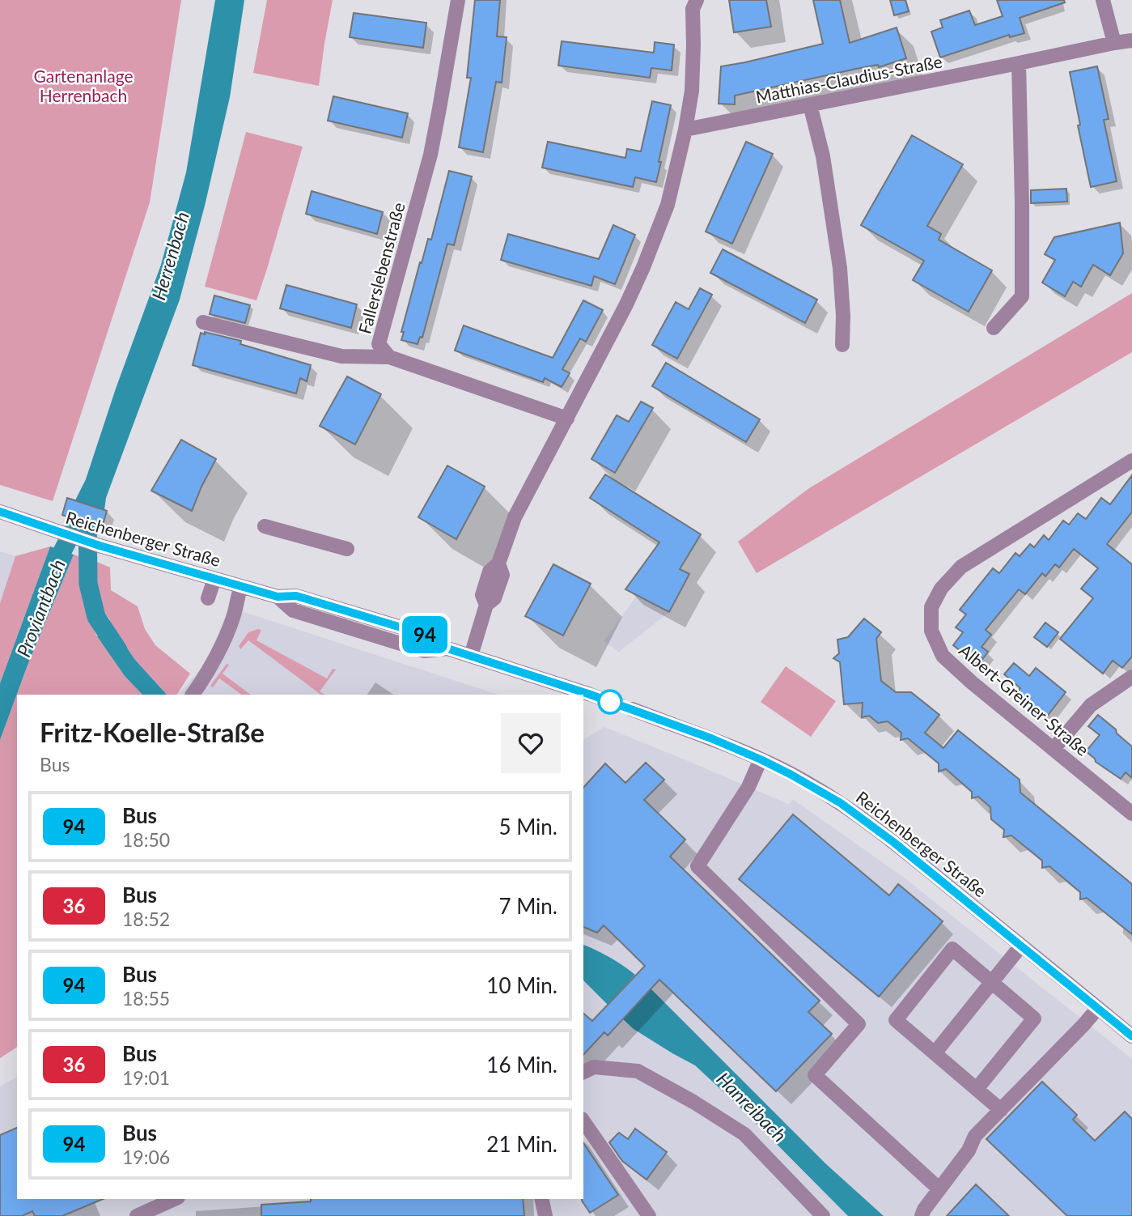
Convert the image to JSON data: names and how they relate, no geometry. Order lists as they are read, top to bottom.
{
  "streets": {
    "street": [
      "Matthias-Claudius-Straße",
      "Fallerslebenstraße",
      "Reichenberger Straße",
      "Albert-Greiner-Straße"
    ]
  },
  "water": ["Herrenbach", "Proviantbach", "Hanreibach"],
  "parks": ["Gartenanlage Herrenbach"],
  "lines": ["bus line 94"],
  "page": {
    "on_map": "94",
    "heading": ["Fritz-Koelle-Straße", "Bus"],
    "list": [
      {
        "mark": "94",
        "name": "Bus",
        "note": "18:50",
        "value": "5 Min."
      },
      {
        "mark": "36",
        "name": "Bus",
        "note": "18:52",
        "value": "7 Min."
      },
      {
        "mark": "94",
        "name": "Bus",
        "note": "18:55",
        "value": "10 Min."
      },
      {
        "mark": "36",
        "name": "Bus",
        "note": "19:01",
        "value": "16 Min."
      },
      {
        "mark": "94",
        "name": "Bus",
        "note": "19:06",
        "value": "21 Min."
      }
    ]
  }
}
